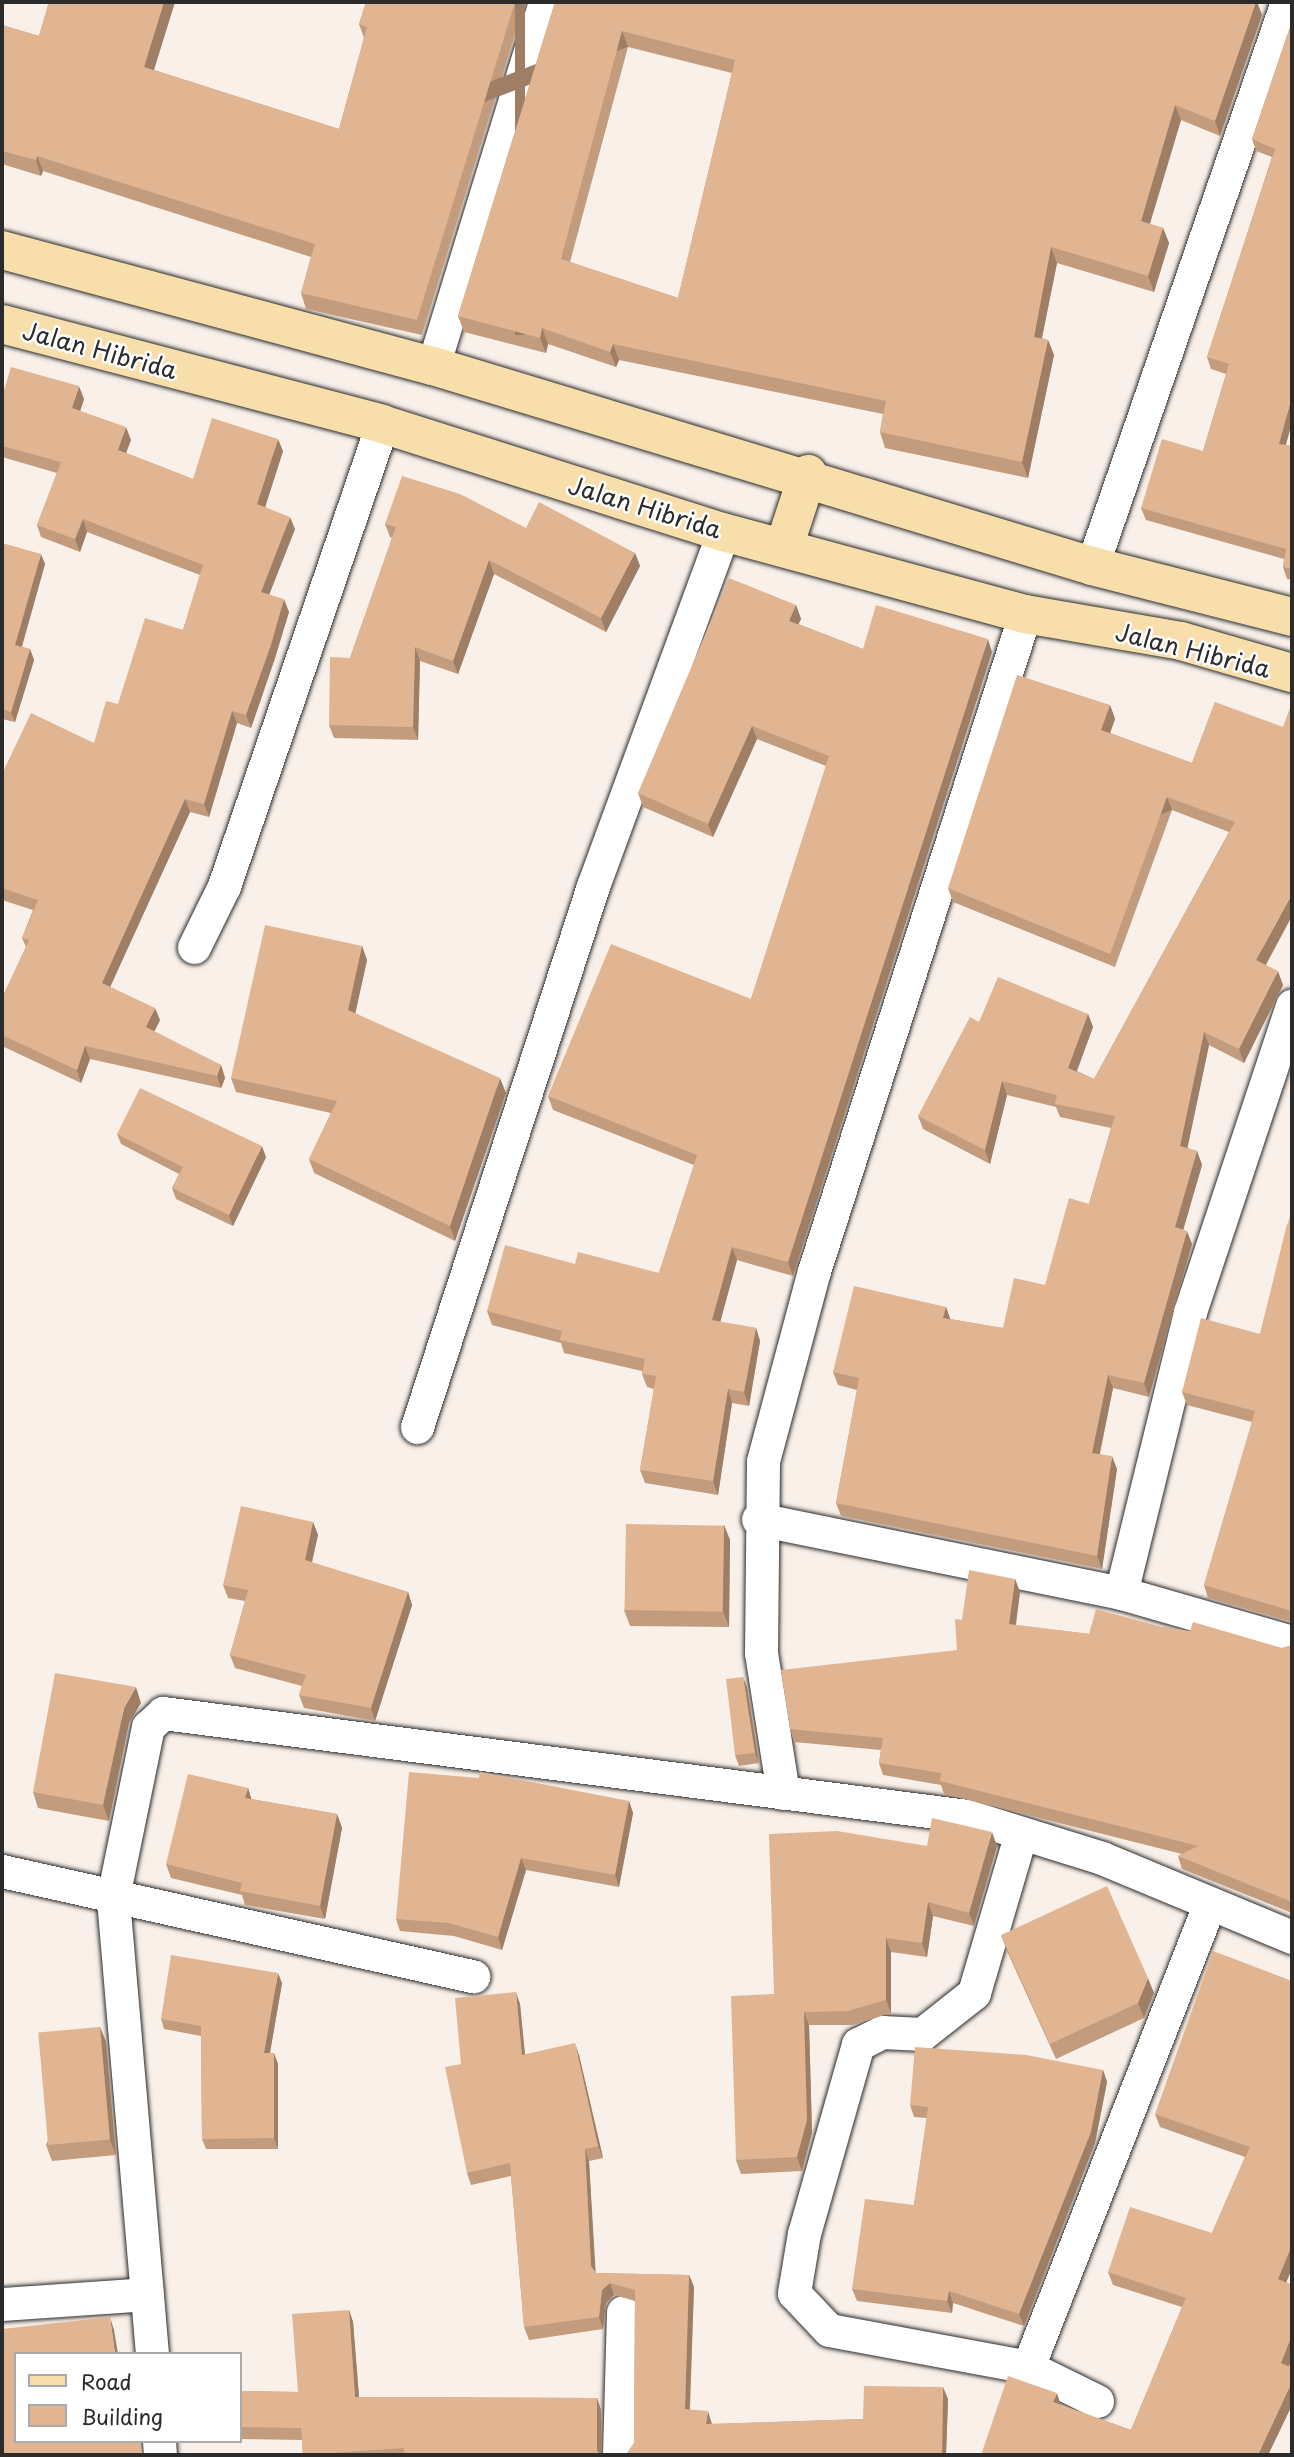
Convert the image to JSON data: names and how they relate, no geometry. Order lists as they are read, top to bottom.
{
  "streets": {
    "main road": ["Jalan Hibrida"]
  },
  "legend": ["Road", "Building"]
}
